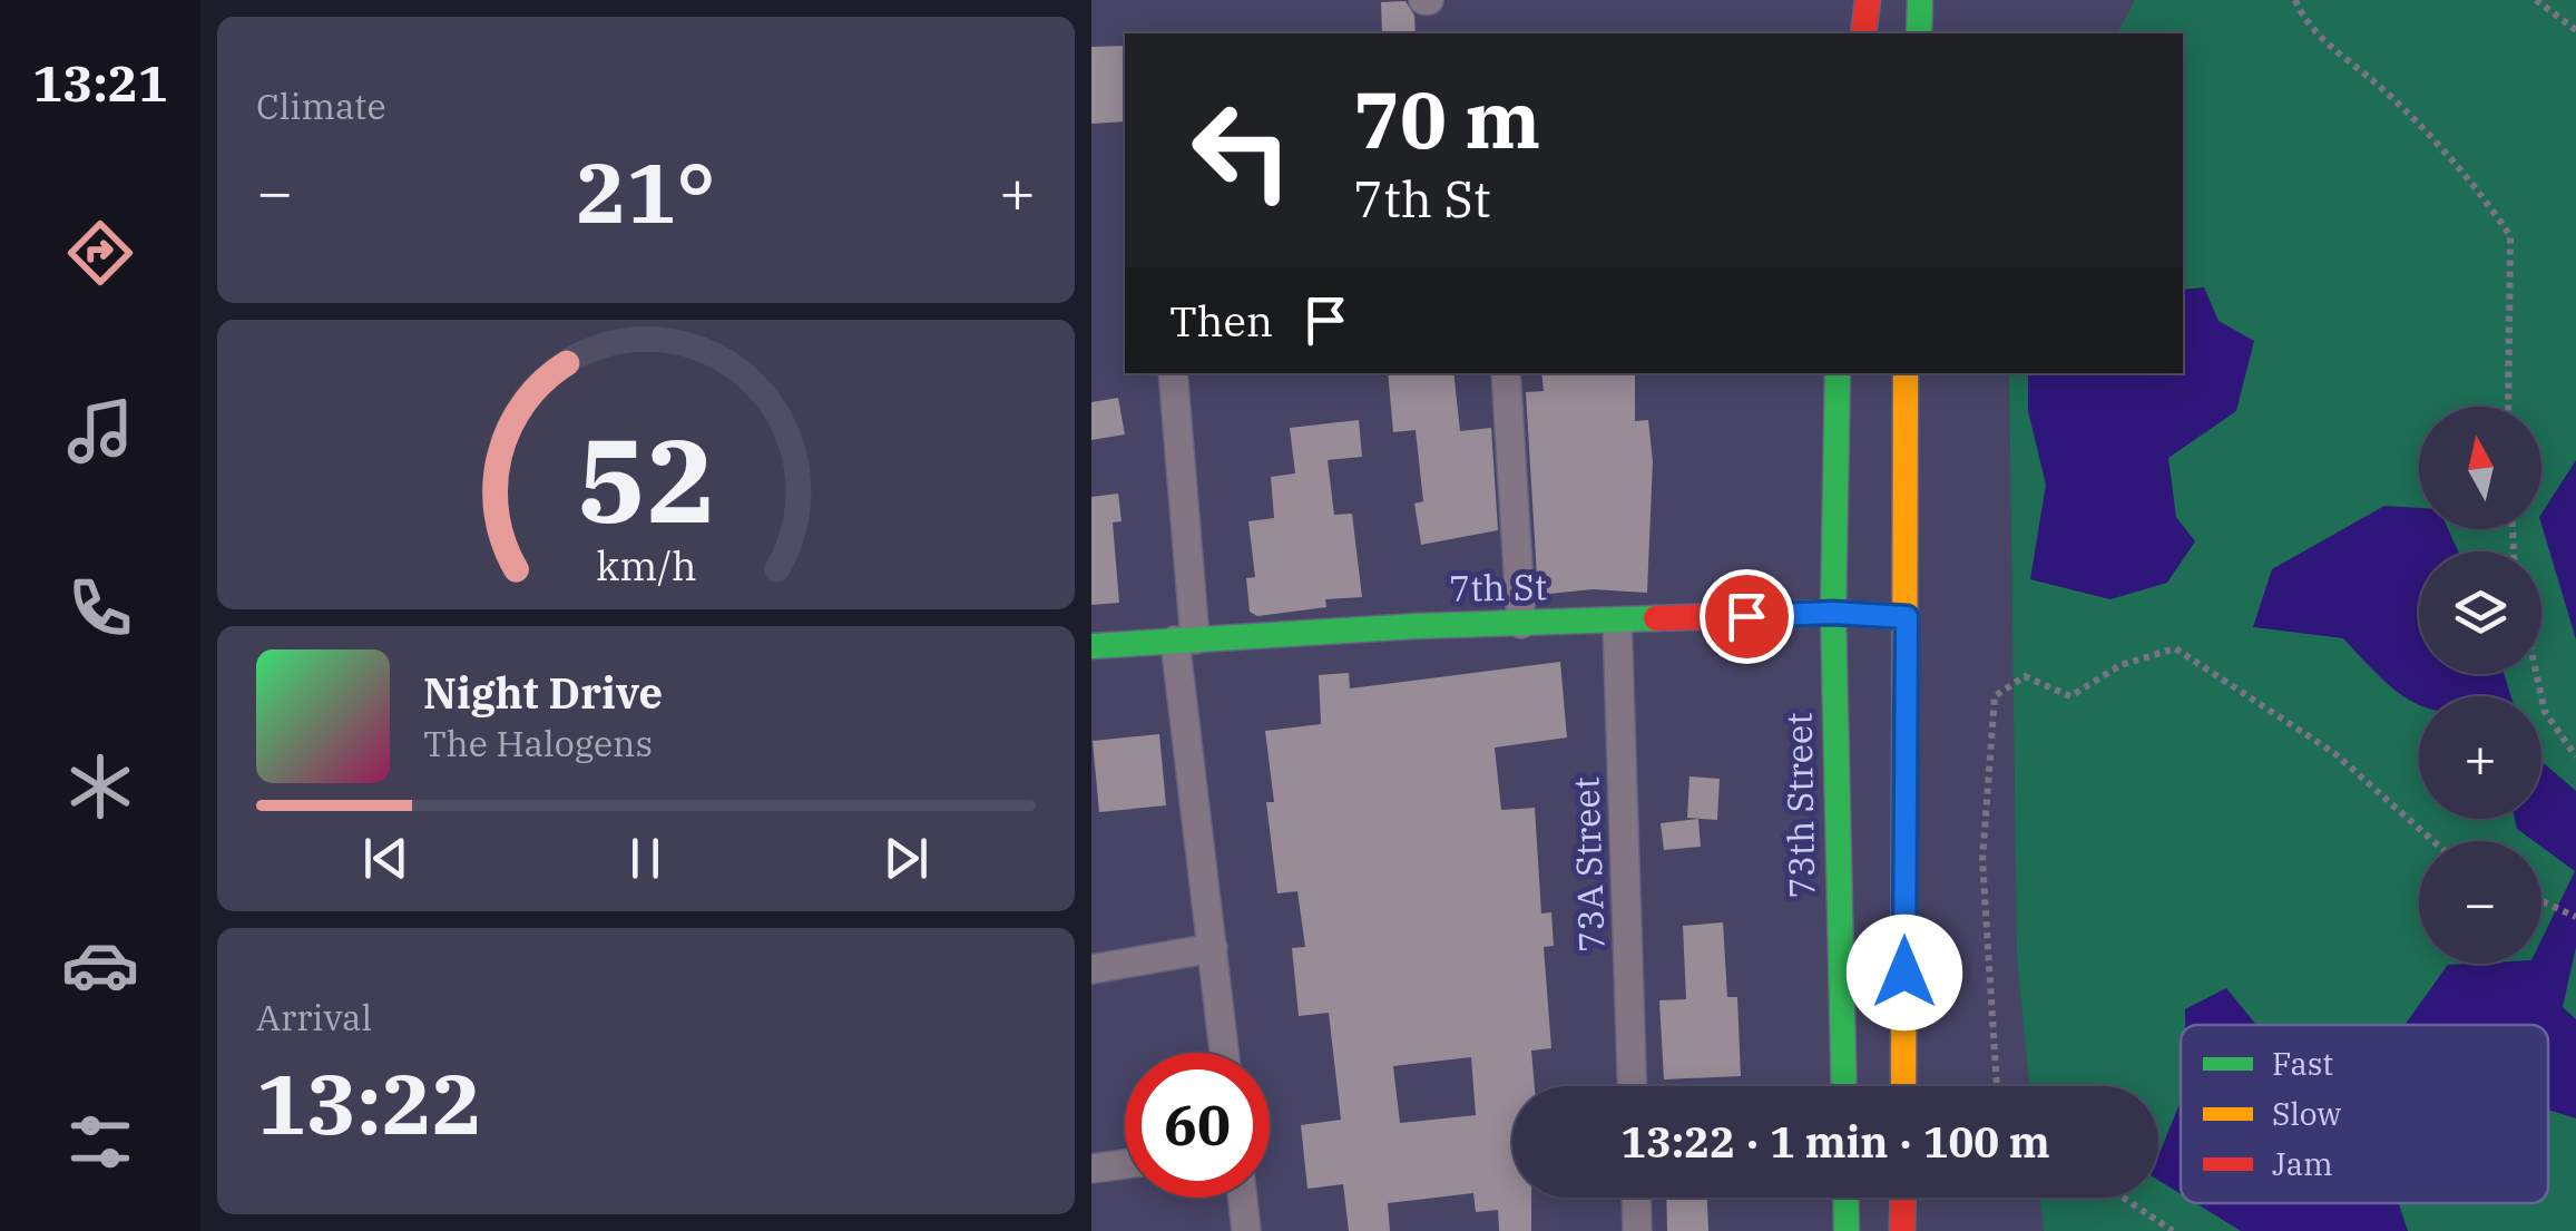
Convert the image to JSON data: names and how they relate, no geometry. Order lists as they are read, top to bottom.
{
  "streets": {
    "main road": ["7th St", "73th Street"],
    "street": ["73A Street"]
  },
  "crossings": [
    ["7th St", "73th Street"],
    ["7th St", "73A Street"]
  ],
  "legend": ["Fast", "Slow", "Jam"],
  "north": "top",
  "page": {
    "tabs": "13:21",
    "tile": [
      "Climate",
      ["Arrival", "13:22"]
    ],
    "turn": ["70 m", "7th St"],
    "heat": ["−", "21°", "+"],
    "then": "Then",
    "map_buttons": ["+", "−"],
    "song": ["Night Drive", "The Halogens"],
    "limit": "60",
    "trip": "13:22 · 1 min · 100 m",
    "gauge": ["52", "km/h"]
  }
}
